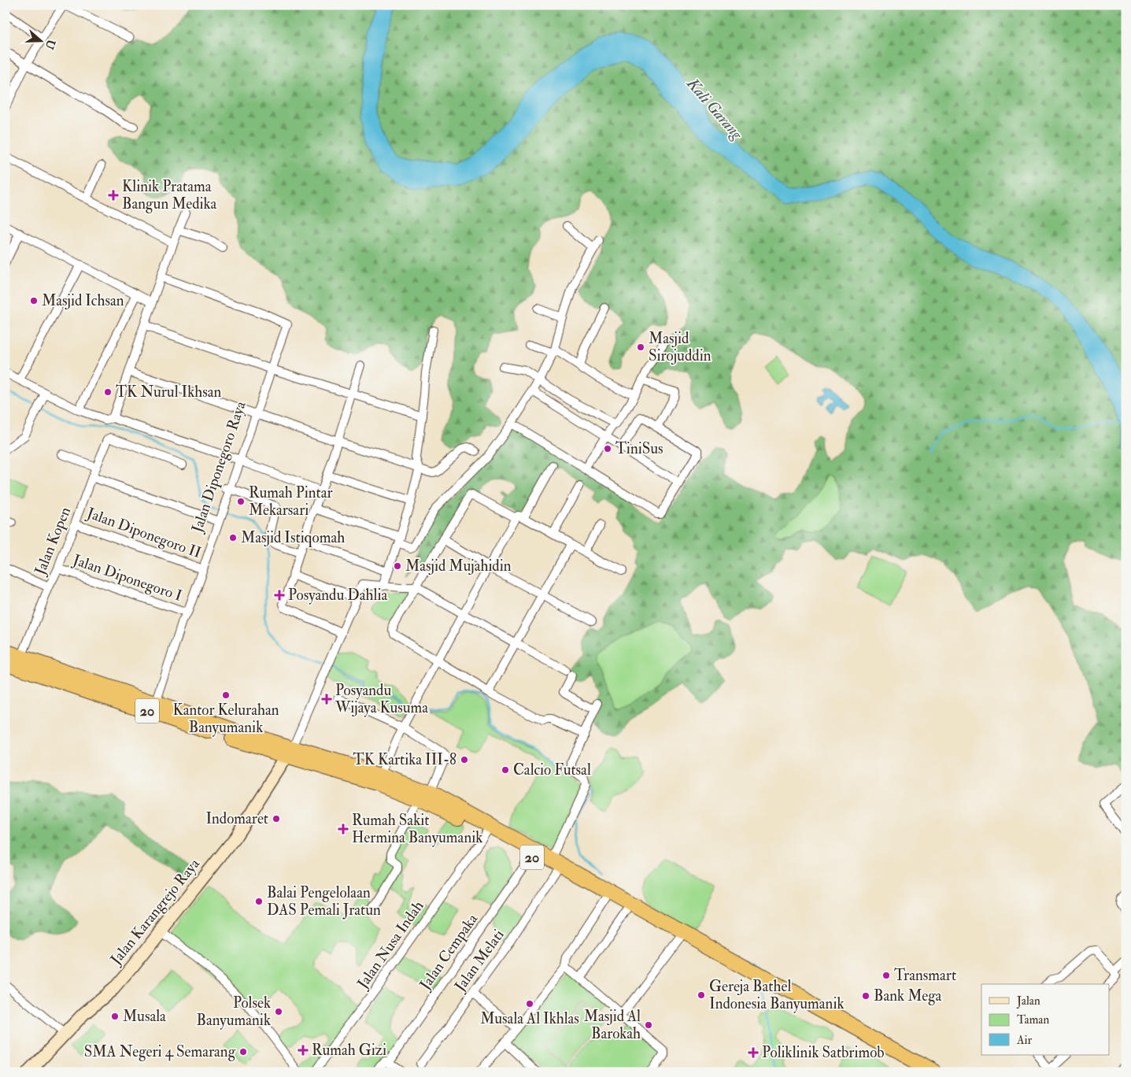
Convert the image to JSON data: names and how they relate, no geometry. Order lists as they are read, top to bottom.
{
  "streets": {
    "highway": ["20"],
    "main road": ["Jalan Karangrejo Raya"],
    "street": [
      "Jalan Diponegoro Raya",
      "Jalan Diponegoro II",
      "Jalan Kopen",
      "Jalan Diponegoro I",
      "Jalan Nusa Indah",
      "Jalan Cempaka",
      "Jalan Melati"
    ]
  },
  "crossings": [
    ["Jalan Diponegoro Raya", "Jalan Diponegoro II"],
    ["Jalan Diponegoro Raya", "Jalan Diponegoro I"],
    ["Jalan Diponegoro Raya", "20"],
    ["Jalan Diponegoro II", "Jalan Kopen"],
    ["Jalan Kopen", "Jalan Diponegoro I"],
    ["Jalan Kopen", "20"],
    ["20", "Jalan Karangrejo Raya"],
    ["20", "Jalan Nusa Indah"],
    ["20", "Jalan Cempaka"],
    ["20", "Jalan Melati"]
  ],
  "water": ["Kali Garang"],
  "places": {
    "health": [
      "Klinik Pratama Bangun Medika",
      "Posyandu Dahlia",
      "Posyandu Wijaya Kusuma",
      "Rumah Sakit Hermina Banyumanik",
      "Rumah Gizi",
      "Poliklinik Satbrimob"
    ],
    "other": [
      "Masjid Ichsan",
      "Masjid Sirojuddin",
      "TK Nurul Ikhsan",
      "TiniSus",
      "Rumah Pintar Mekarsari",
      "Masjid Istiqomah",
      "Masjid Mujahidin",
      "Kantor Kelurahan Banyumanik",
      "TK Kartika III-8",
      "Calcio Futsal",
      "Indomaret",
      "Balai Pengelolaan DAS Pemali Jratun",
      "Transmart",
      "Gereja Bathel Indonesia Banyumanik",
      "Bank Mega",
      "Musala Al Ikhlas",
      "Polsek Banyumanik",
      "Musala",
      "Masjid Al Barokah",
      "SMA Negeri 4 Semarang"
    ]
  },
  "legend": ["Jalan", "Taman", "Air"],
  "north": "right"
}
